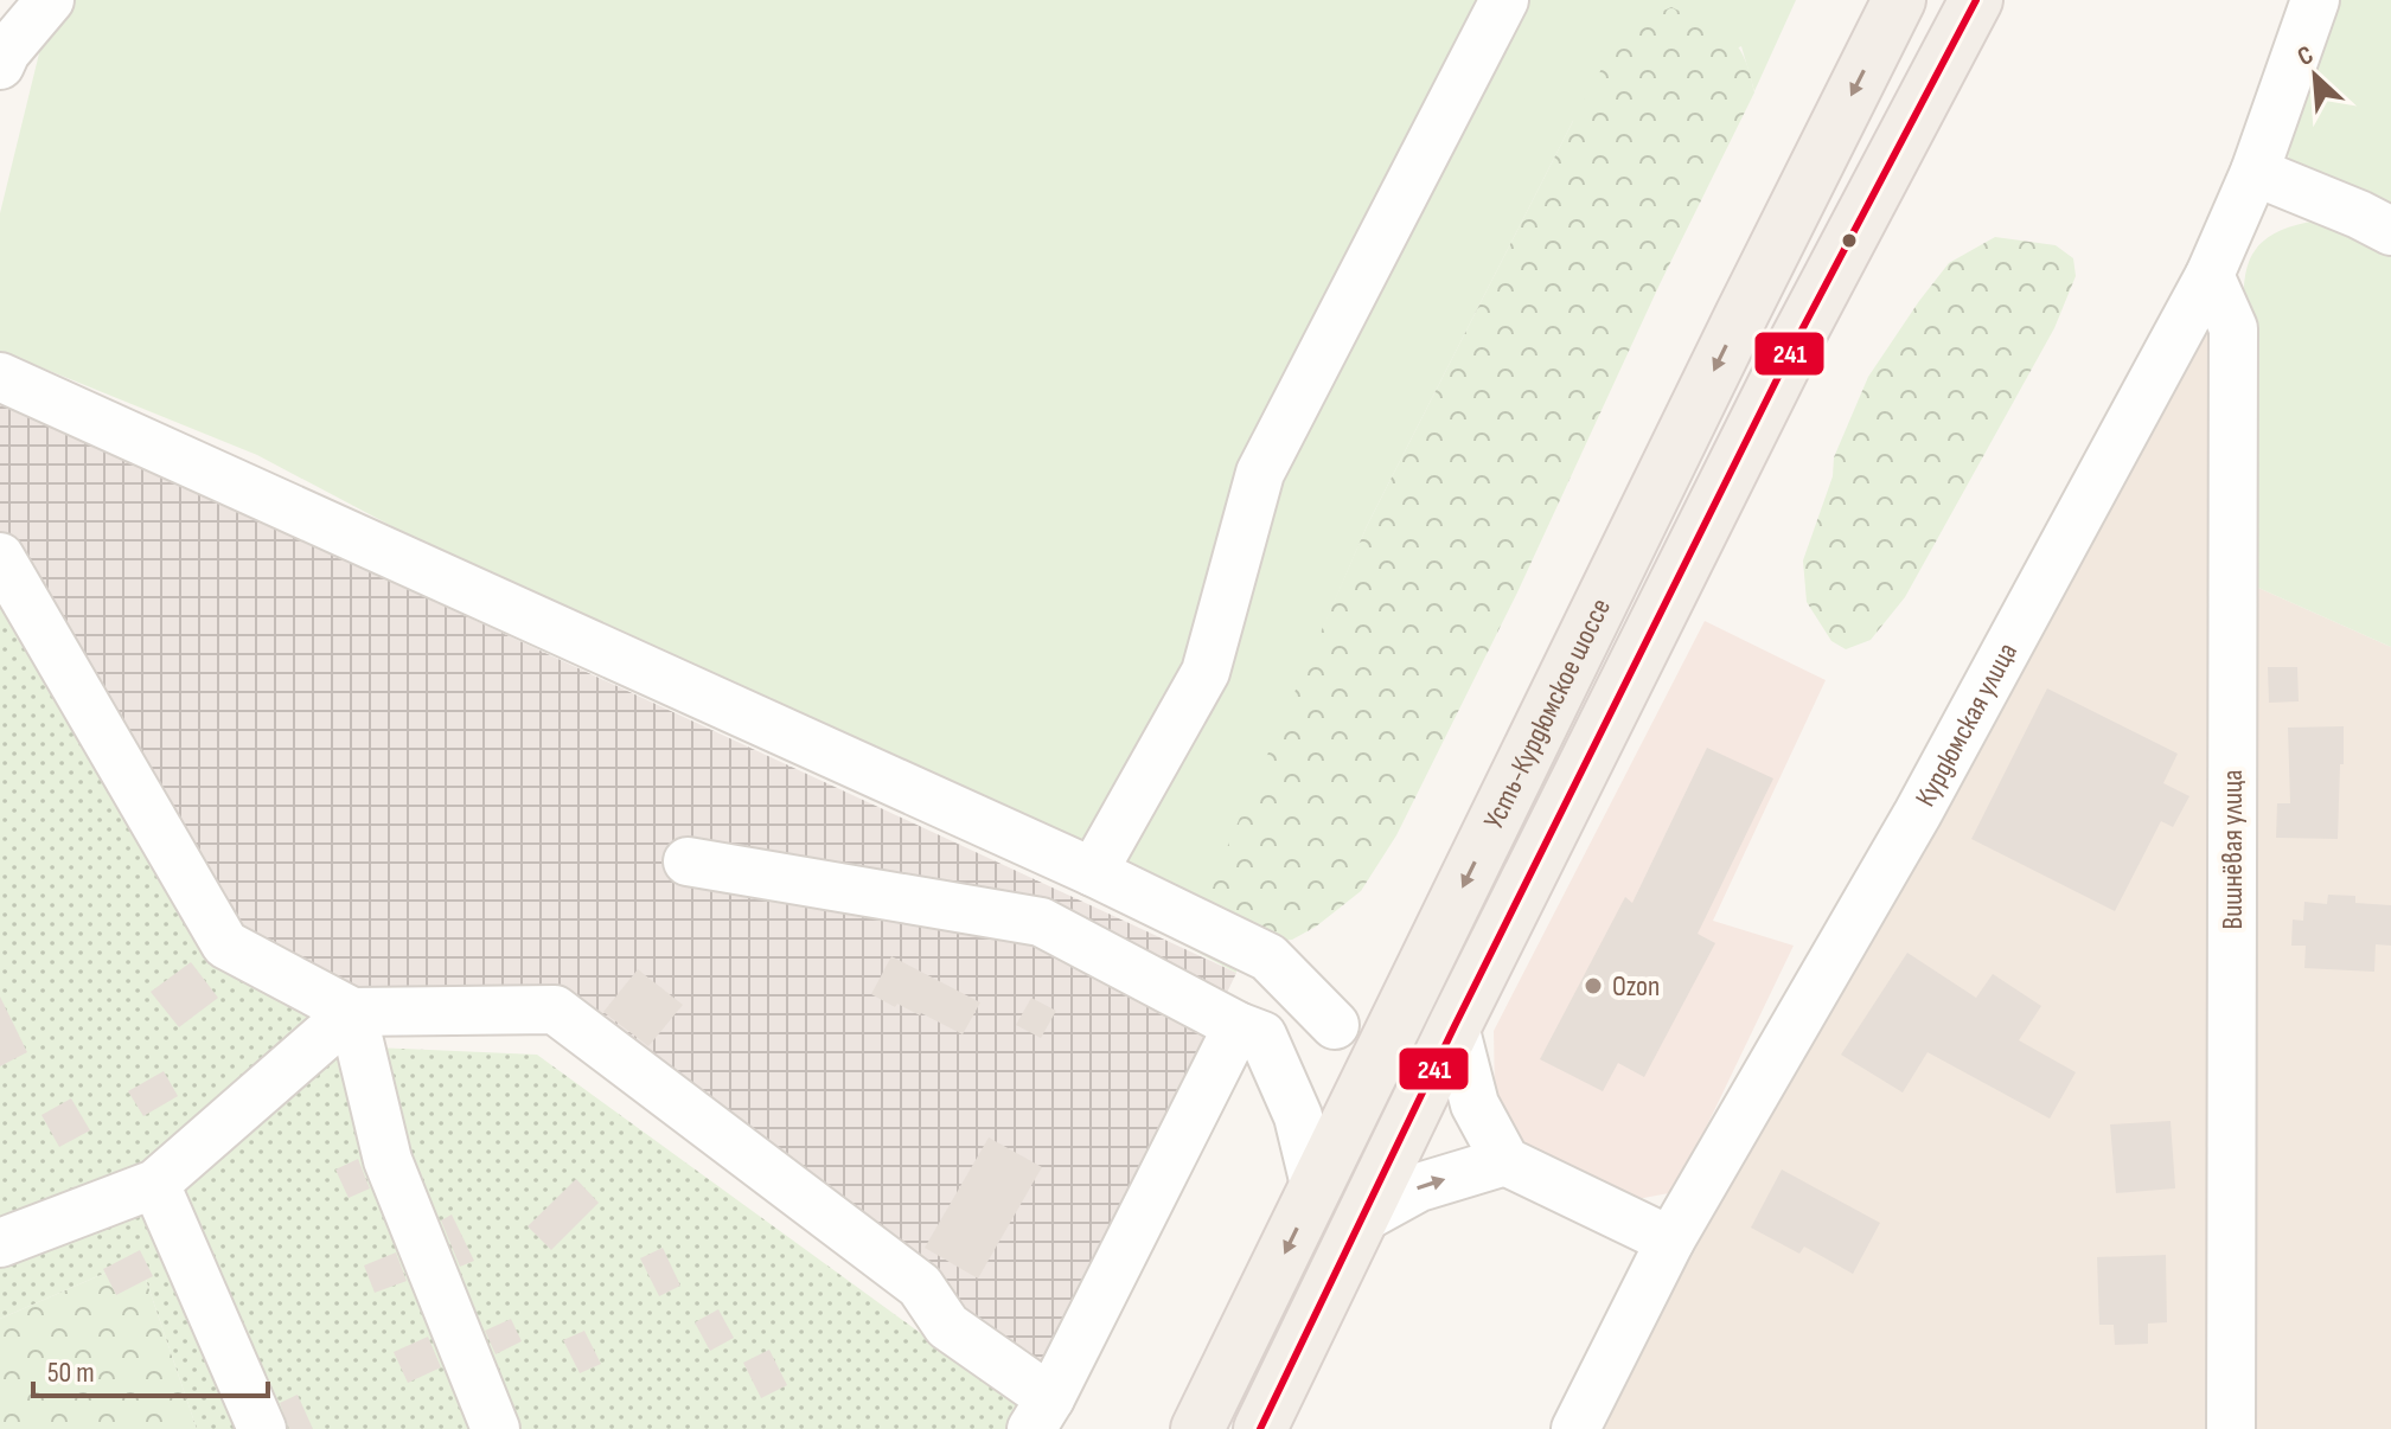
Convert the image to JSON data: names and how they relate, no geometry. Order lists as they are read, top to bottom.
{
  "streets": {
    "main road": ["Усть-Курдюмское шоссе"],
    "street": ["Курдюмская улица", "Вишнёвая улица"]
  },
  "crossings": [
    ["Курдюмская улица", "Вишнёвая улица"]
  ],
  "places": ["Ozon"],
  "lines": ["transit line 241"],
  "scale_bar": "50 m",
  "north": "top left"
}
